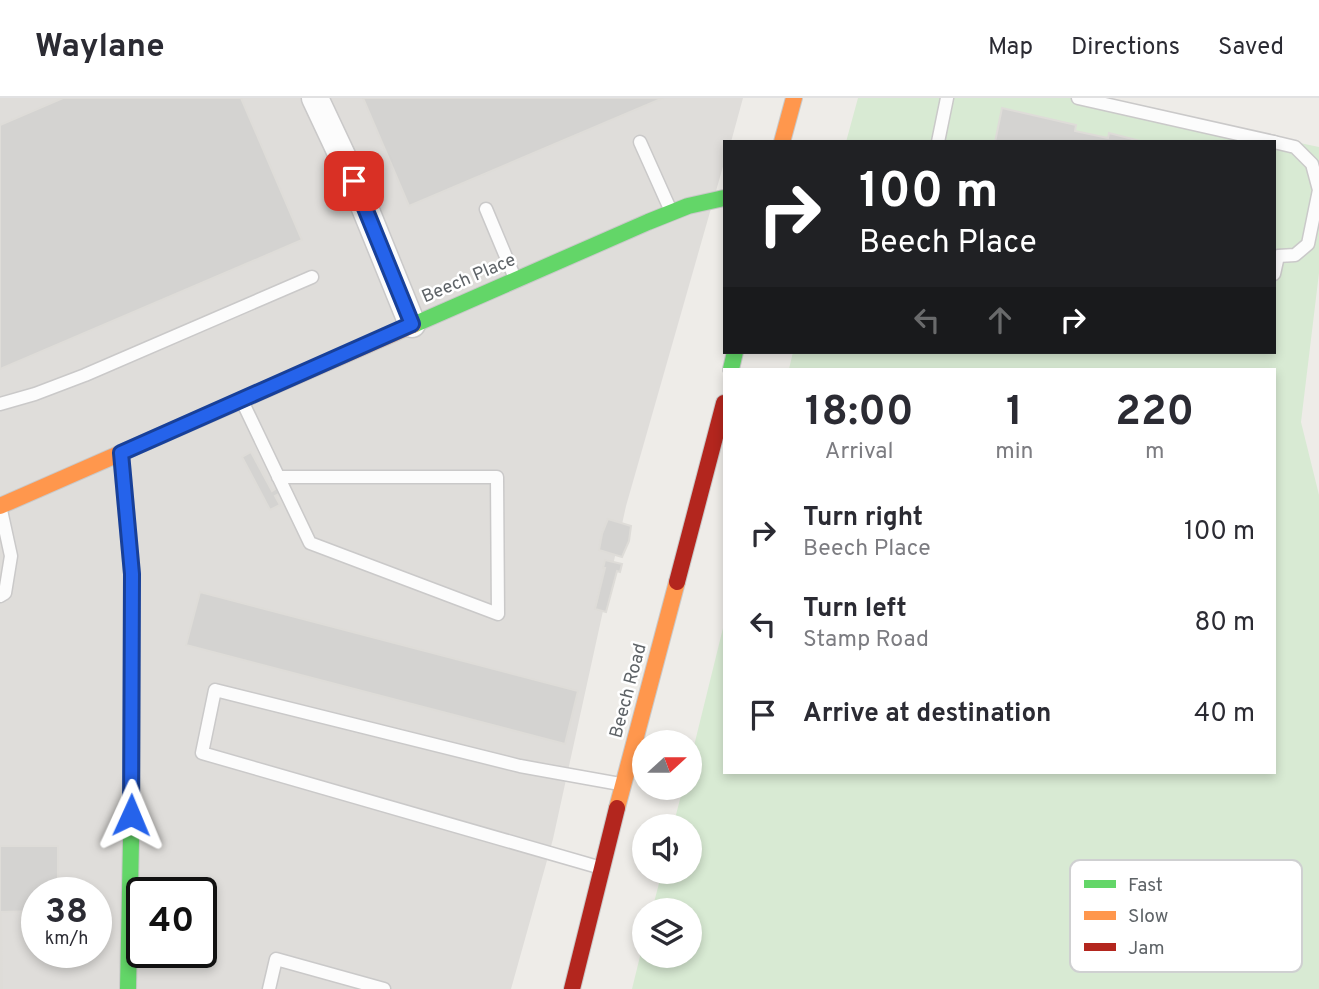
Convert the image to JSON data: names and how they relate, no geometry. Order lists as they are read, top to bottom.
{
  "streets": {
    "street": ["Beech Place", "Beech Road"]
  },
  "legend": ["Fast", "Slow", "Jam"],
  "north": "right",
  "page": {
    "header": "Waylane",
    "nav": ["Map", "Directions", "Saved"],
    "turn": ["100 m", "Beech Place"],
    "eta": [
      "18:00",
      "Arrival",
      "1",
      "min",
      "220",
      "m"
    ],
    "list": [
      {
        "name": "Turn right",
        "note": "Beech Place",
        "value": "100 m"
      },
      {
        "name": "Turn left",
        "note": "Stamp Road",
        "value": "80 m"
      },
      {
        "name": "Arrive at destination",
        "value": "40 m"
      }
    ],
    "speed": "38 km/h",
    "limit": "40"
  }
}
